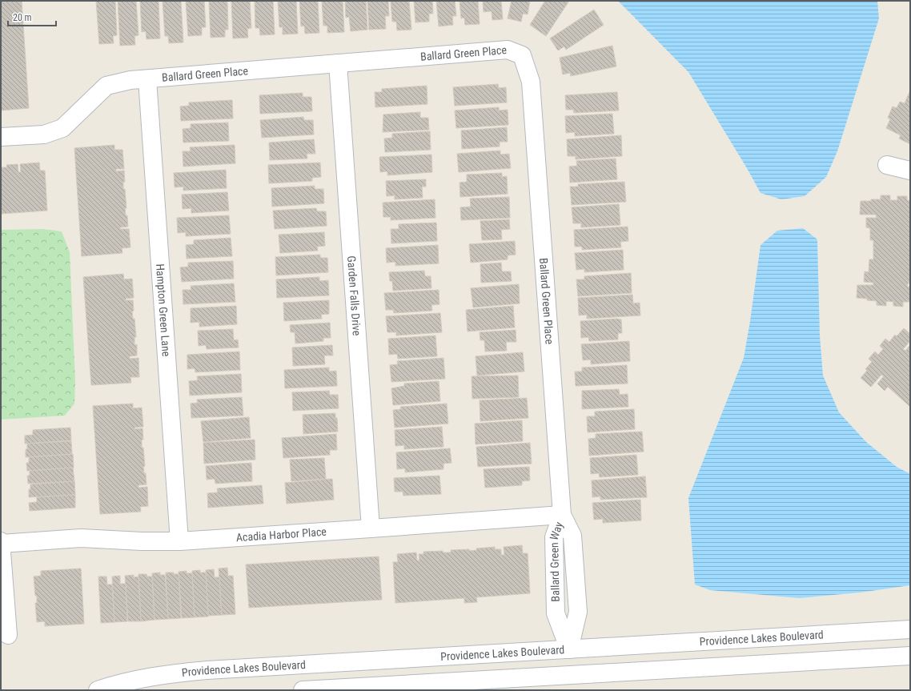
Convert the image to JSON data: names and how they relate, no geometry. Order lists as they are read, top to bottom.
{
  "streets": {
    "street": [
      "Ballard Green Place",
      "Garden Falls Drive",
      "Hampton Green Lane",
      "Acadia Harbor Place",
      "Ballard Green Way",
      "Providence Lakes Boulevard"
    ]
  },
  "crossings": [
    ["Ballard Green Place", "Garden Falls Drive"],
    ["Ballard Green Place", "Hampton Green Lane"],
    ["Ballard Green Place", "Acadia Harbor Place"],
    ["Ballard Green Place", "Ballard Green Way"],
    ["Garden Falls Drive", "Acadia Harbor Place"],
    ["Hampton Green Lane", "Acadia Harbor Place"],
    ["Acadia Harbor Place", "Ballard Green Way"],
    ["Ballard Green Way", "Providence Lakes Boulevard"]
  ],
  "scale_bar": "20 m"
}
